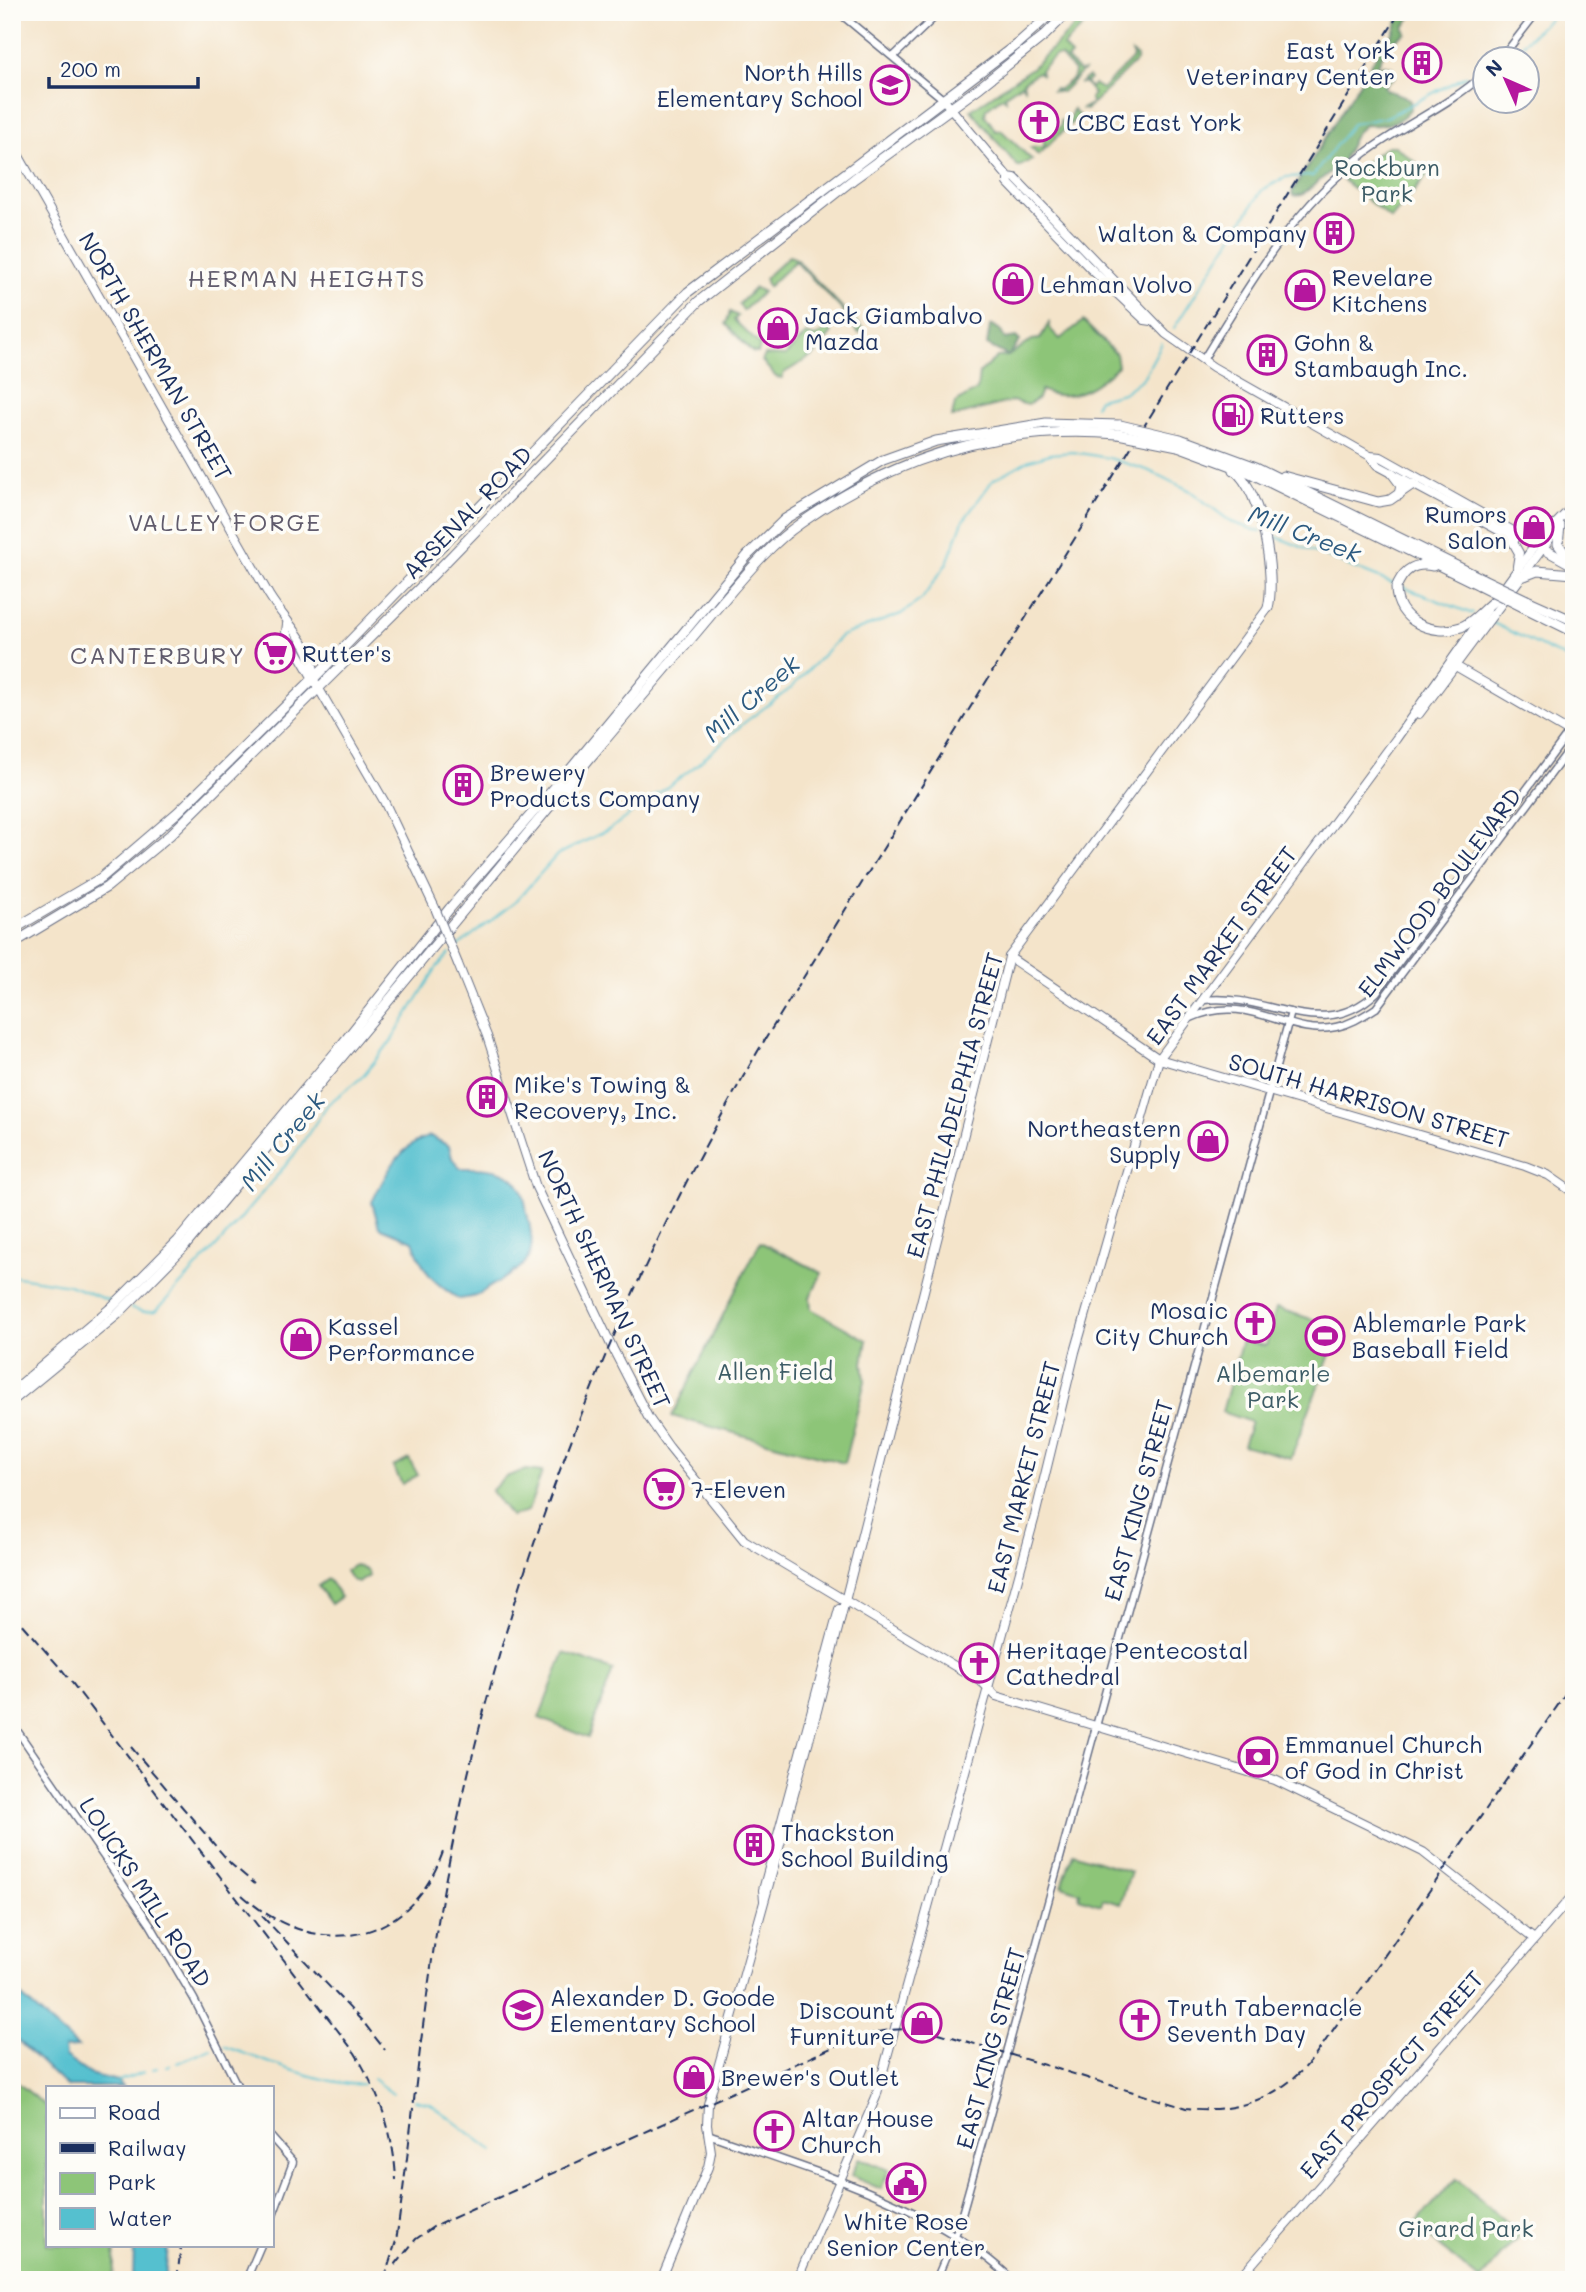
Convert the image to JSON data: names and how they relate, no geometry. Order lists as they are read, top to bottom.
{
  "streets": {
    "highway": ["ARSENAL ROAD"],
    "main road": [
      "NORTH SHERMAN STREET",
      "EAST MARKET STREET",
      "SOUTH HARRISON STREET",
      "EAST PHILADELPHIA STREET",
      "EAST PROSPECT STREET"
    ],
    "street": ["ELMWOOD BOULEVARD", "EAST KING STREET", "LOUCKS MILL ROAD"]
  },
  "crossings": [
    ["NORTH SHERMAN STREET", "ARSENAL ROAD"],
    ["NORTH SHERMAN STREET", "EAST MARKET STREET"],
    ["NORTH SHERMAN STREET", "EAST PHILADELPHIA STREET"],
    ["NORTH SHERMAN STREET", "EAST KING STREET"],
    ["NORTH SHERMAN STREET", "EAST PROSPECT STREET"],
    ["ELMWOOD BOULEVARD", "EAST MARKET STREET"],
    ["ELMWOOD BOULEVARD", "EAST KING STREET"],
    ["EAST MARKET STREET", "SOUTH HARRISON STREET"],
    ["SOUTH HARRISON STREET", "EAST PHILADELPHIA STREET"],
    ["SOUTH HARRISON STREET", "EAST KING STREET"]
  ],
  "districts": ["HERMAN HEIGHTS", "VALLEY FORGE", "CANTERBURY"],
  "water": ["Mill Creek"],
  "parks": [
    "Rockburn Park",
    "Allen Field",
    "Albemarle Park",
    "Girard Park"
  ],
  "places": {
    "building": [
      "East York Veterinary Center",
      "Walton & Company",
      "Gohn & Stambaugh Inc.",
      "Brewery Products Company",
      "Mike's Towing & Recovery, Inc.",
      "Thackston School Building"
    ],
    "school or university": ["North Hills Elementary School", "Alexander D. Goode Elementary School"],
    "church": [
      "LCBC East York",
      "Mosaic City Church",
      "Heritage Pentecostal Cathedral",
      "Truth Tabernacle Seventh Day",
      "Altar House Church"
    ],
    "shop": [
      "Lehman Volvo",
      "Revelare Kitchens",
      "Jack Giambalvo Mazda",
      "Rumors Salon",
      "Northeastern Supply",
      "Kassel Performance",
      "Discount Furniture",
      "Brewer's Outlet"
    ],
    "fuel station": ["Rutters"],
    "supermarket": ["Rutter's", "7-Eleven"],
    "sports": ["Ablemarle Park Baseball Field"],
    "bank": ["Emmanuel Church of God in Christ"],
    "public building": ["White Rose Senior Center"]
  },
  "legend": [
    "Road",
    "Railway",
    "Park",
    "Water"
  ],
  "scale_bar": "200 m",
  "north": "top left"
}
